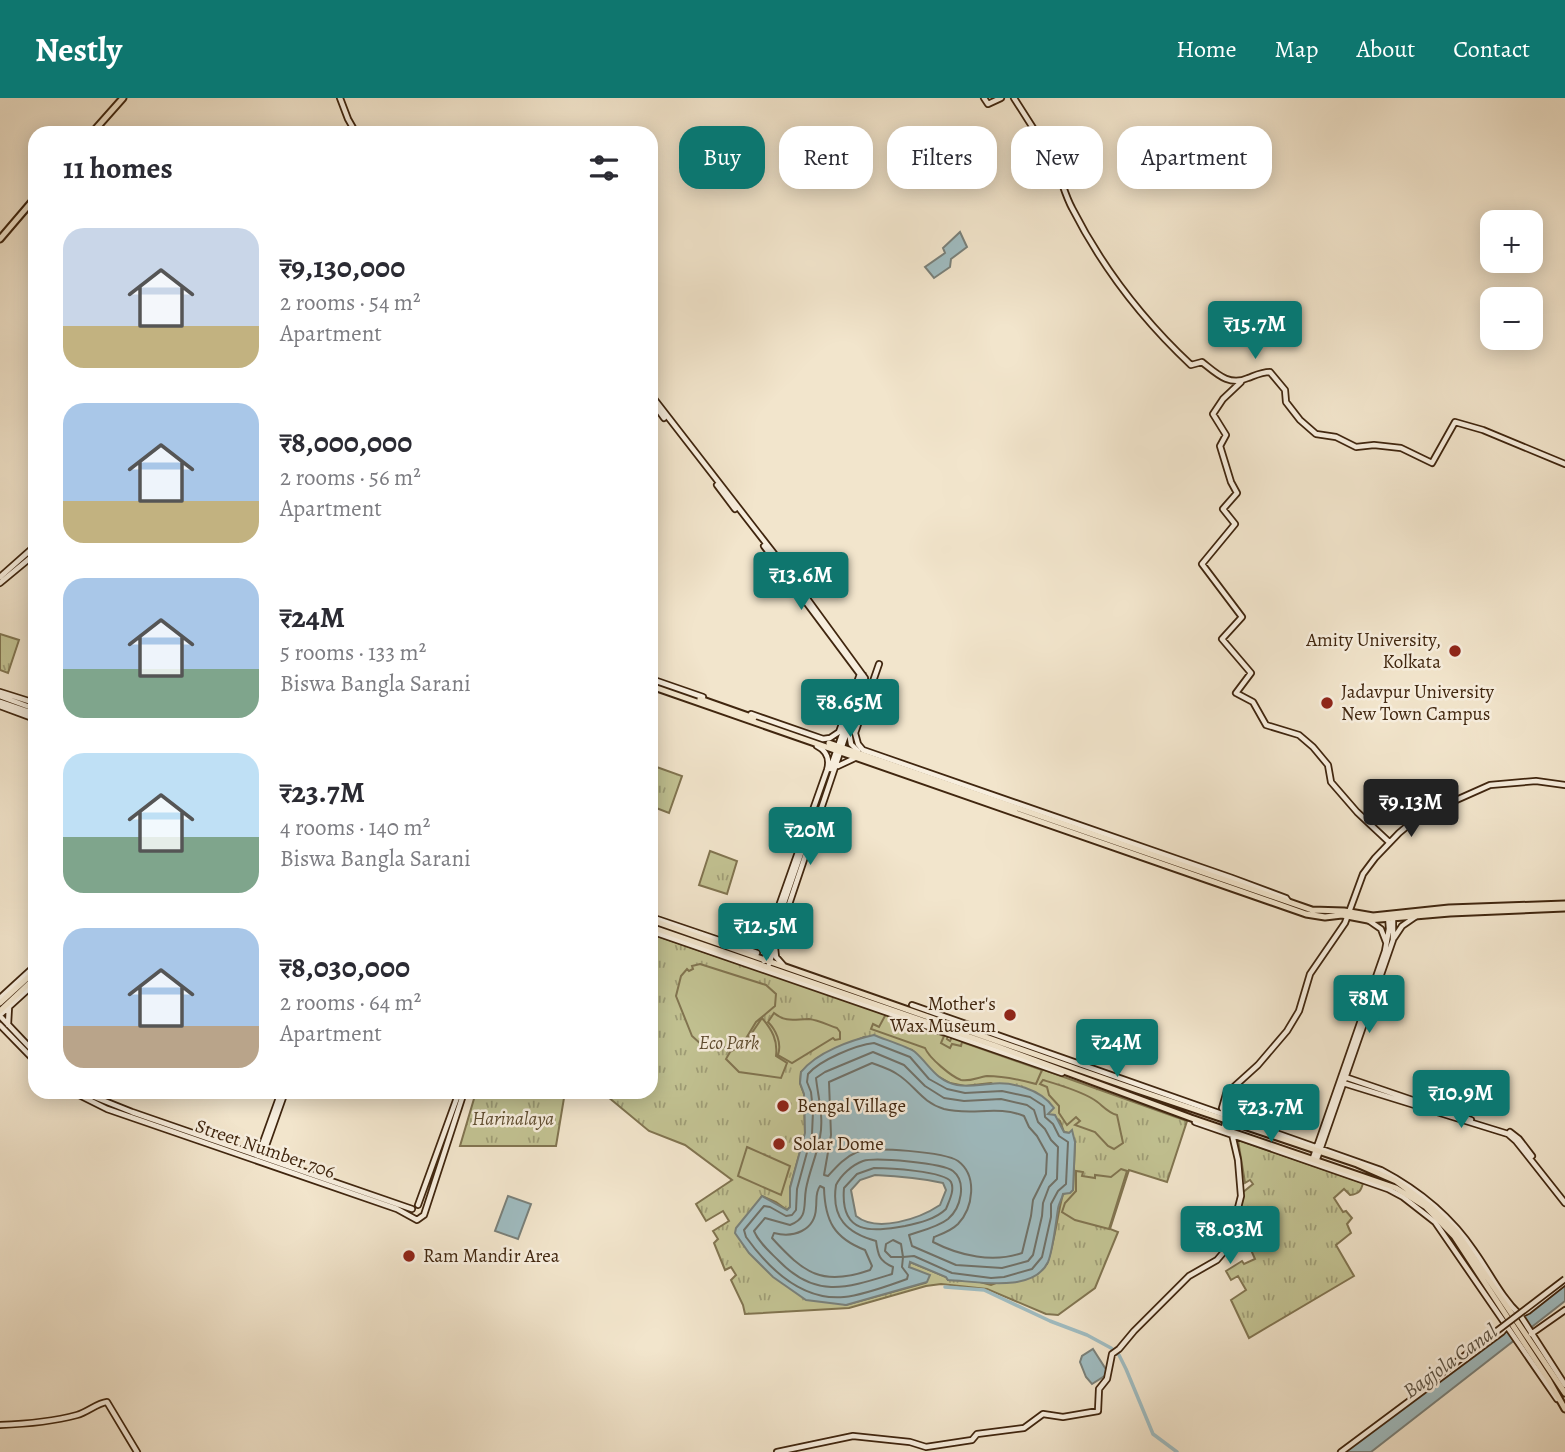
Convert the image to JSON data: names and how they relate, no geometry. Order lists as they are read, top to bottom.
{
  "streets": {
    "street": ["Street Number 706"]
  },
  "water": ["Bagjola Canal"],
  "parks": ["Eco Park", "Harinalaya"],
  "places": [
    "Amity University, Kolkata",
    "Jadavpur University New Town Campus",
    "Mother's Wax Museum",
    "Bengal Village",
    "Solar Dome",
    "Ram Mandir Area"
  ],
  "page": {
    "header": "Nestly",
    "nav": [
      "Home",
      "Map",
      "About",
      "Contact"
    ],
    "chip": [
      "Buy",
      "Rent",
      "Filters",
      "New",
      "Apartment"
    ],
    "heading": "11 homes",
    "map_buttons": ["+", "−"],
    "list": [
      {
        "name": "₹9,130,000",
        "note": "2 rooms · 54 m² · Apartment"
      },
      {
        "name": "₹8,000,000",
        "note": "2 rooms · 56 m² · Apartment"
      },
      {
        "name": "₹24M",
        "note": "5 rooms · 133 m² · Biswa Bangla Sarani"
      },
      {
        "name": "₹23.7M",
        "note": "4 rooms · 140 m² · Biswa Bangla Sarani"
      },
      {
        "name": "₹8,030,000",
        "note": "2 rooms · 64 m² · Apartment"
      }
    ],
    "price": [
      "₹15.7M",
      "₹13.6M",
      "₹8.65M",
      "₹9.13M",
      "₹20M",
      "₹12.5M",
      "₹8M",
      "₹24M",
      "₹10.9M",
      "₹23.7M",
      "₹8.03M"
    ]
  }
}
